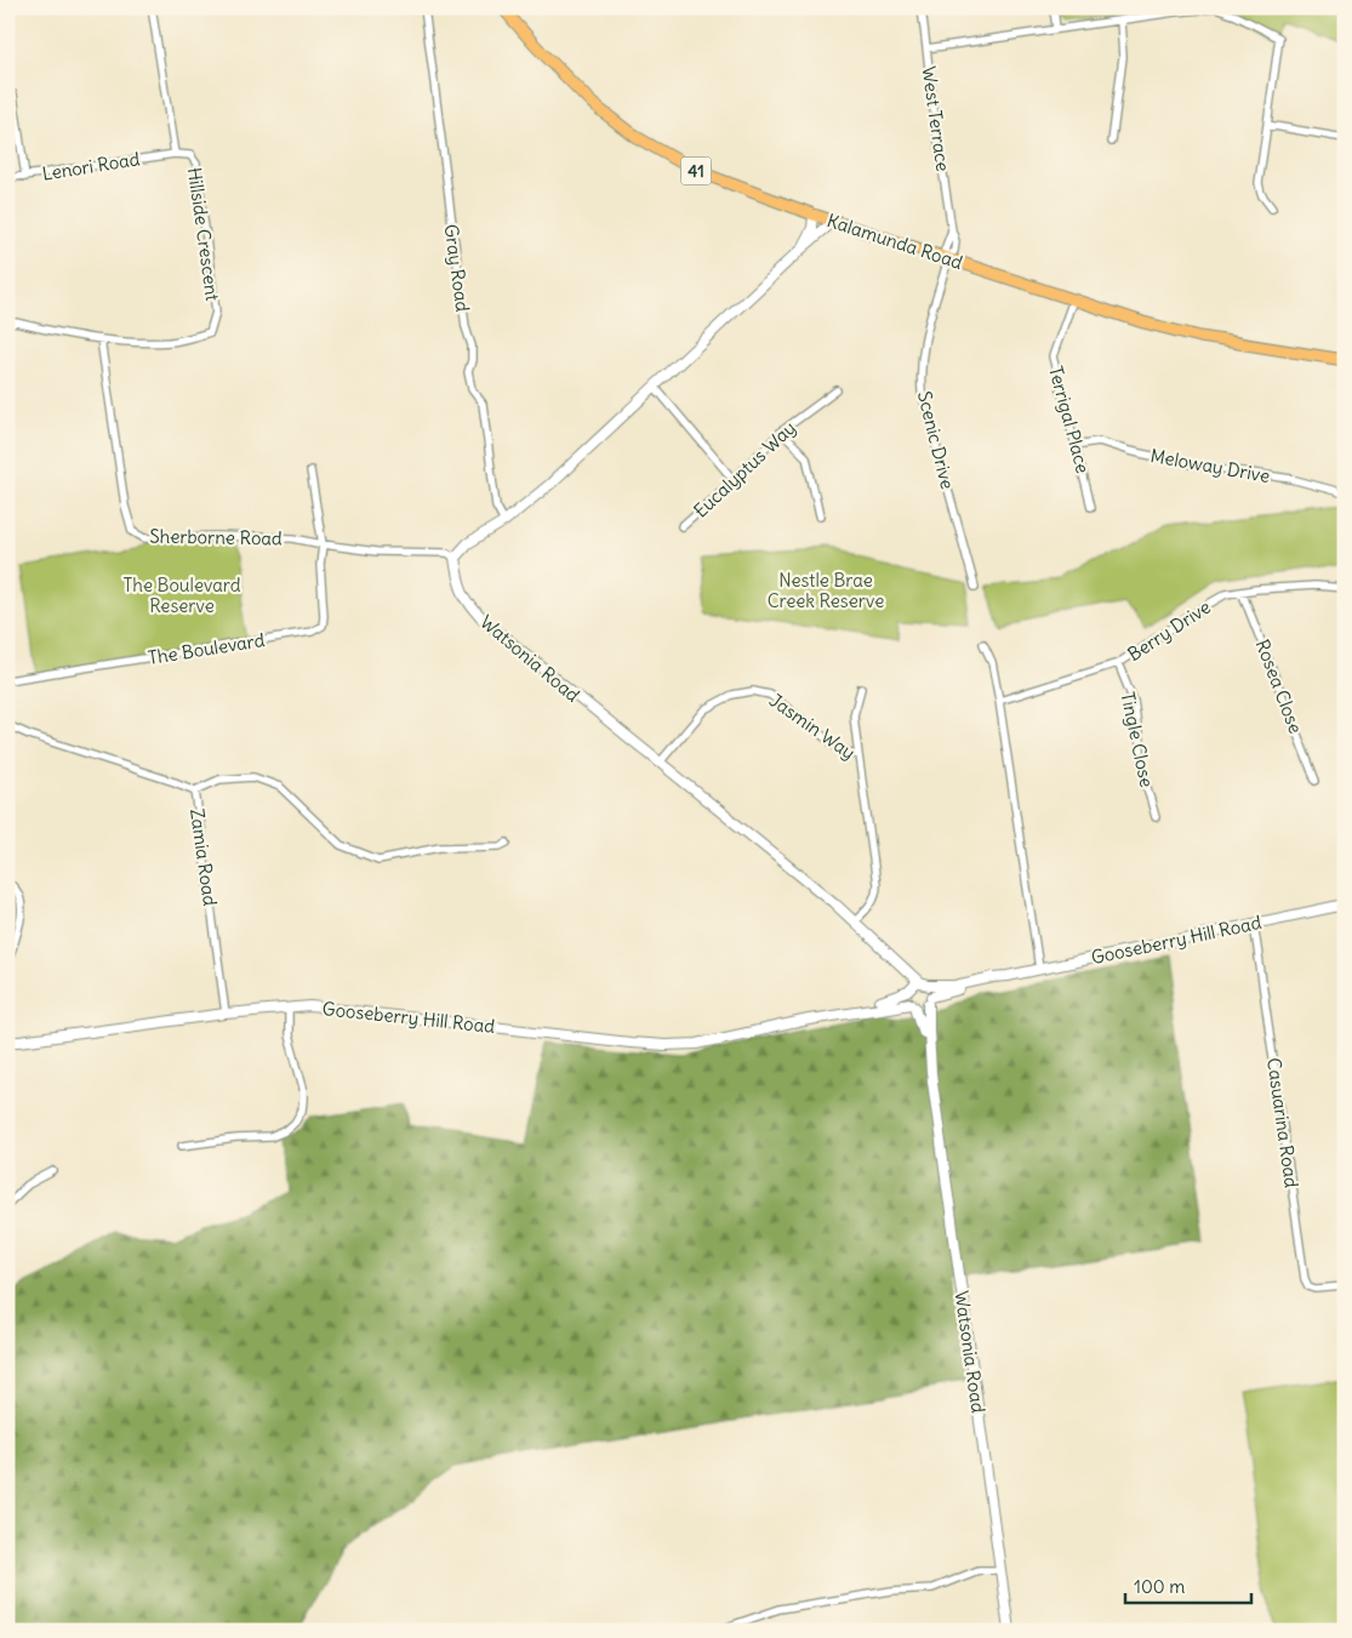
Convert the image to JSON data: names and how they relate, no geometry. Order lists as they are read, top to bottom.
{
  "streets": {
    "main road": ["41", "Kalamunda Road"],
    "street": [
      "West Terrace",
      "Lenori Road",
      "Hillside Crescent",
      "Gray Road",
      "Terrigal Place",
      "Scenic Drive",
      "Meloway Drive",
      "Eucalyptus Way",
      "Sherborne Road",
      "Berry Drive",
      "The Boulevard",
      "Watsonia Road",
      "Rosea Close",
      "Jasmin Way",
      "Tingle Close",
      "Zamia Road",
      "Gooseberry Hill Road",
      "Casuarina Road"
    ]
  },
  "crossings": [
    ["West Terrace", "Kalamunda Road"],
    ["West Terrace", "Scenic Drive"],
    ["Lenori Road", "Hillside Crescent"],
    ["Hillside Crescent", "Sherborne Road"],
    ["Kalamunda Road", "Terrigal Place"],
    ["Kalamunda Road", "Scenic Drive"],
    ["Terrigal Place", "Meloway Drive"],
    ["Sherborne Road", "The Boulevard"],
    ["Sherborne Road", "Watsonia Road"],
    ["Berry Drive", "Rosea Close"],
    ["Berry Drive", "Tingle Close"],
    ["Watsonia Road", "Jasmin Way"],
    ["Watsonia Road", "Gooseberry Hill Road"],
    ["Zamia Road", "Gooseberry Hill Road"],
    ["Gooseberry Hill Road", "Casuarina Road"]
  ],
  "parks": ["Nestle Brae Creek Reserve", "The Boulevard Reserve"],
  "scale_bar": "100 m"
}
